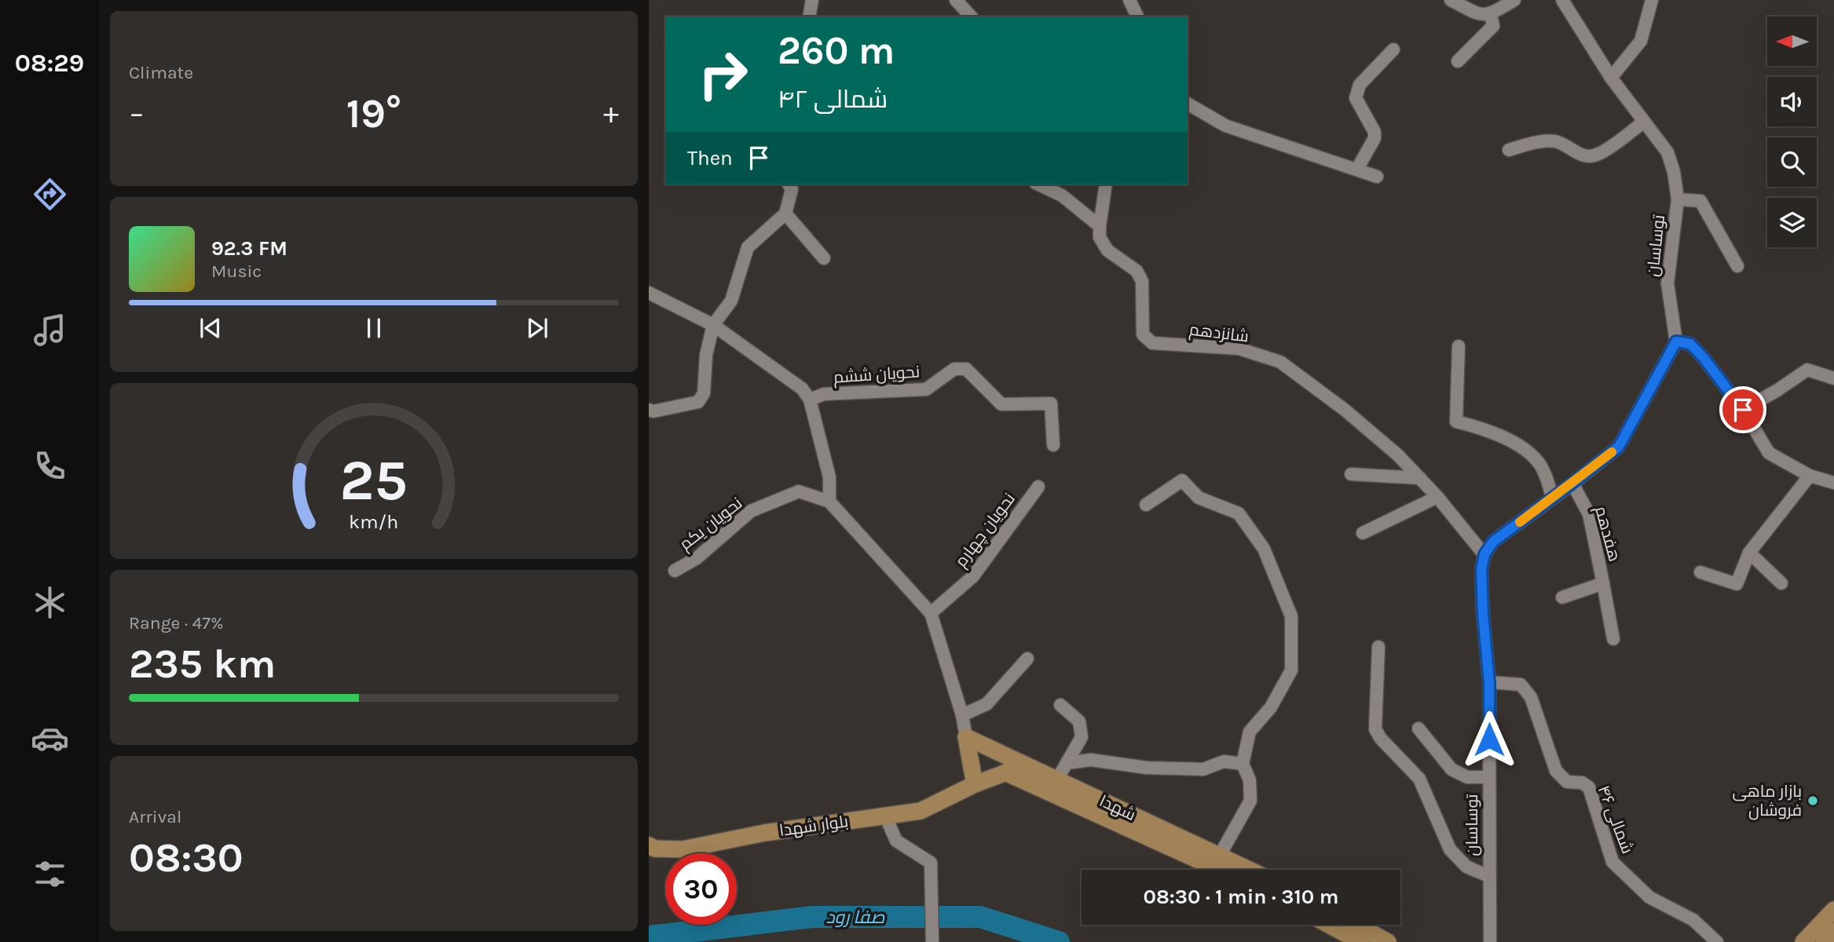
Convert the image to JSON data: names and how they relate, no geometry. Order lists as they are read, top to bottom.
{
  "streets": {
    "main road": ["شهدا", "بلوار شهدا"],
    "street": [
      "توساسان",
      "شانزدهم",
      "نحویان ششم",
      "نحویان یکم",
      "نحویان چهارم",
      "هفدهم",
      "شمالی ۴۶"
    ]
  },
  "crossings": [
    ["توساسان", "شانزدهم"],
    ["توساسان", "شمالی ۴۶"],
    ["شهدا", "بلوار شهدا"]
  ],
  "water": ["صفا رود"],
  "places": ["بازار ماهی فروشان"],
  "north": "left",
  "page": {
    "tabs": "08:29",
    "tile": [
      "Climate",
      ["Range · 47%", "235 km"],
      ["Arrival", "08:30"]
    ],
    "turn": ["260 m", "شمالی ۴۲"],
    "heat": ["−", "19°", "+"],
    "then": "Then",
    "song": ["92.3 FM", "Music"],
    "limit": "30",
    "trip": "08:30 · 1 min · 310 m",
    "gauge": ["25", "km/h"]
  }
}
